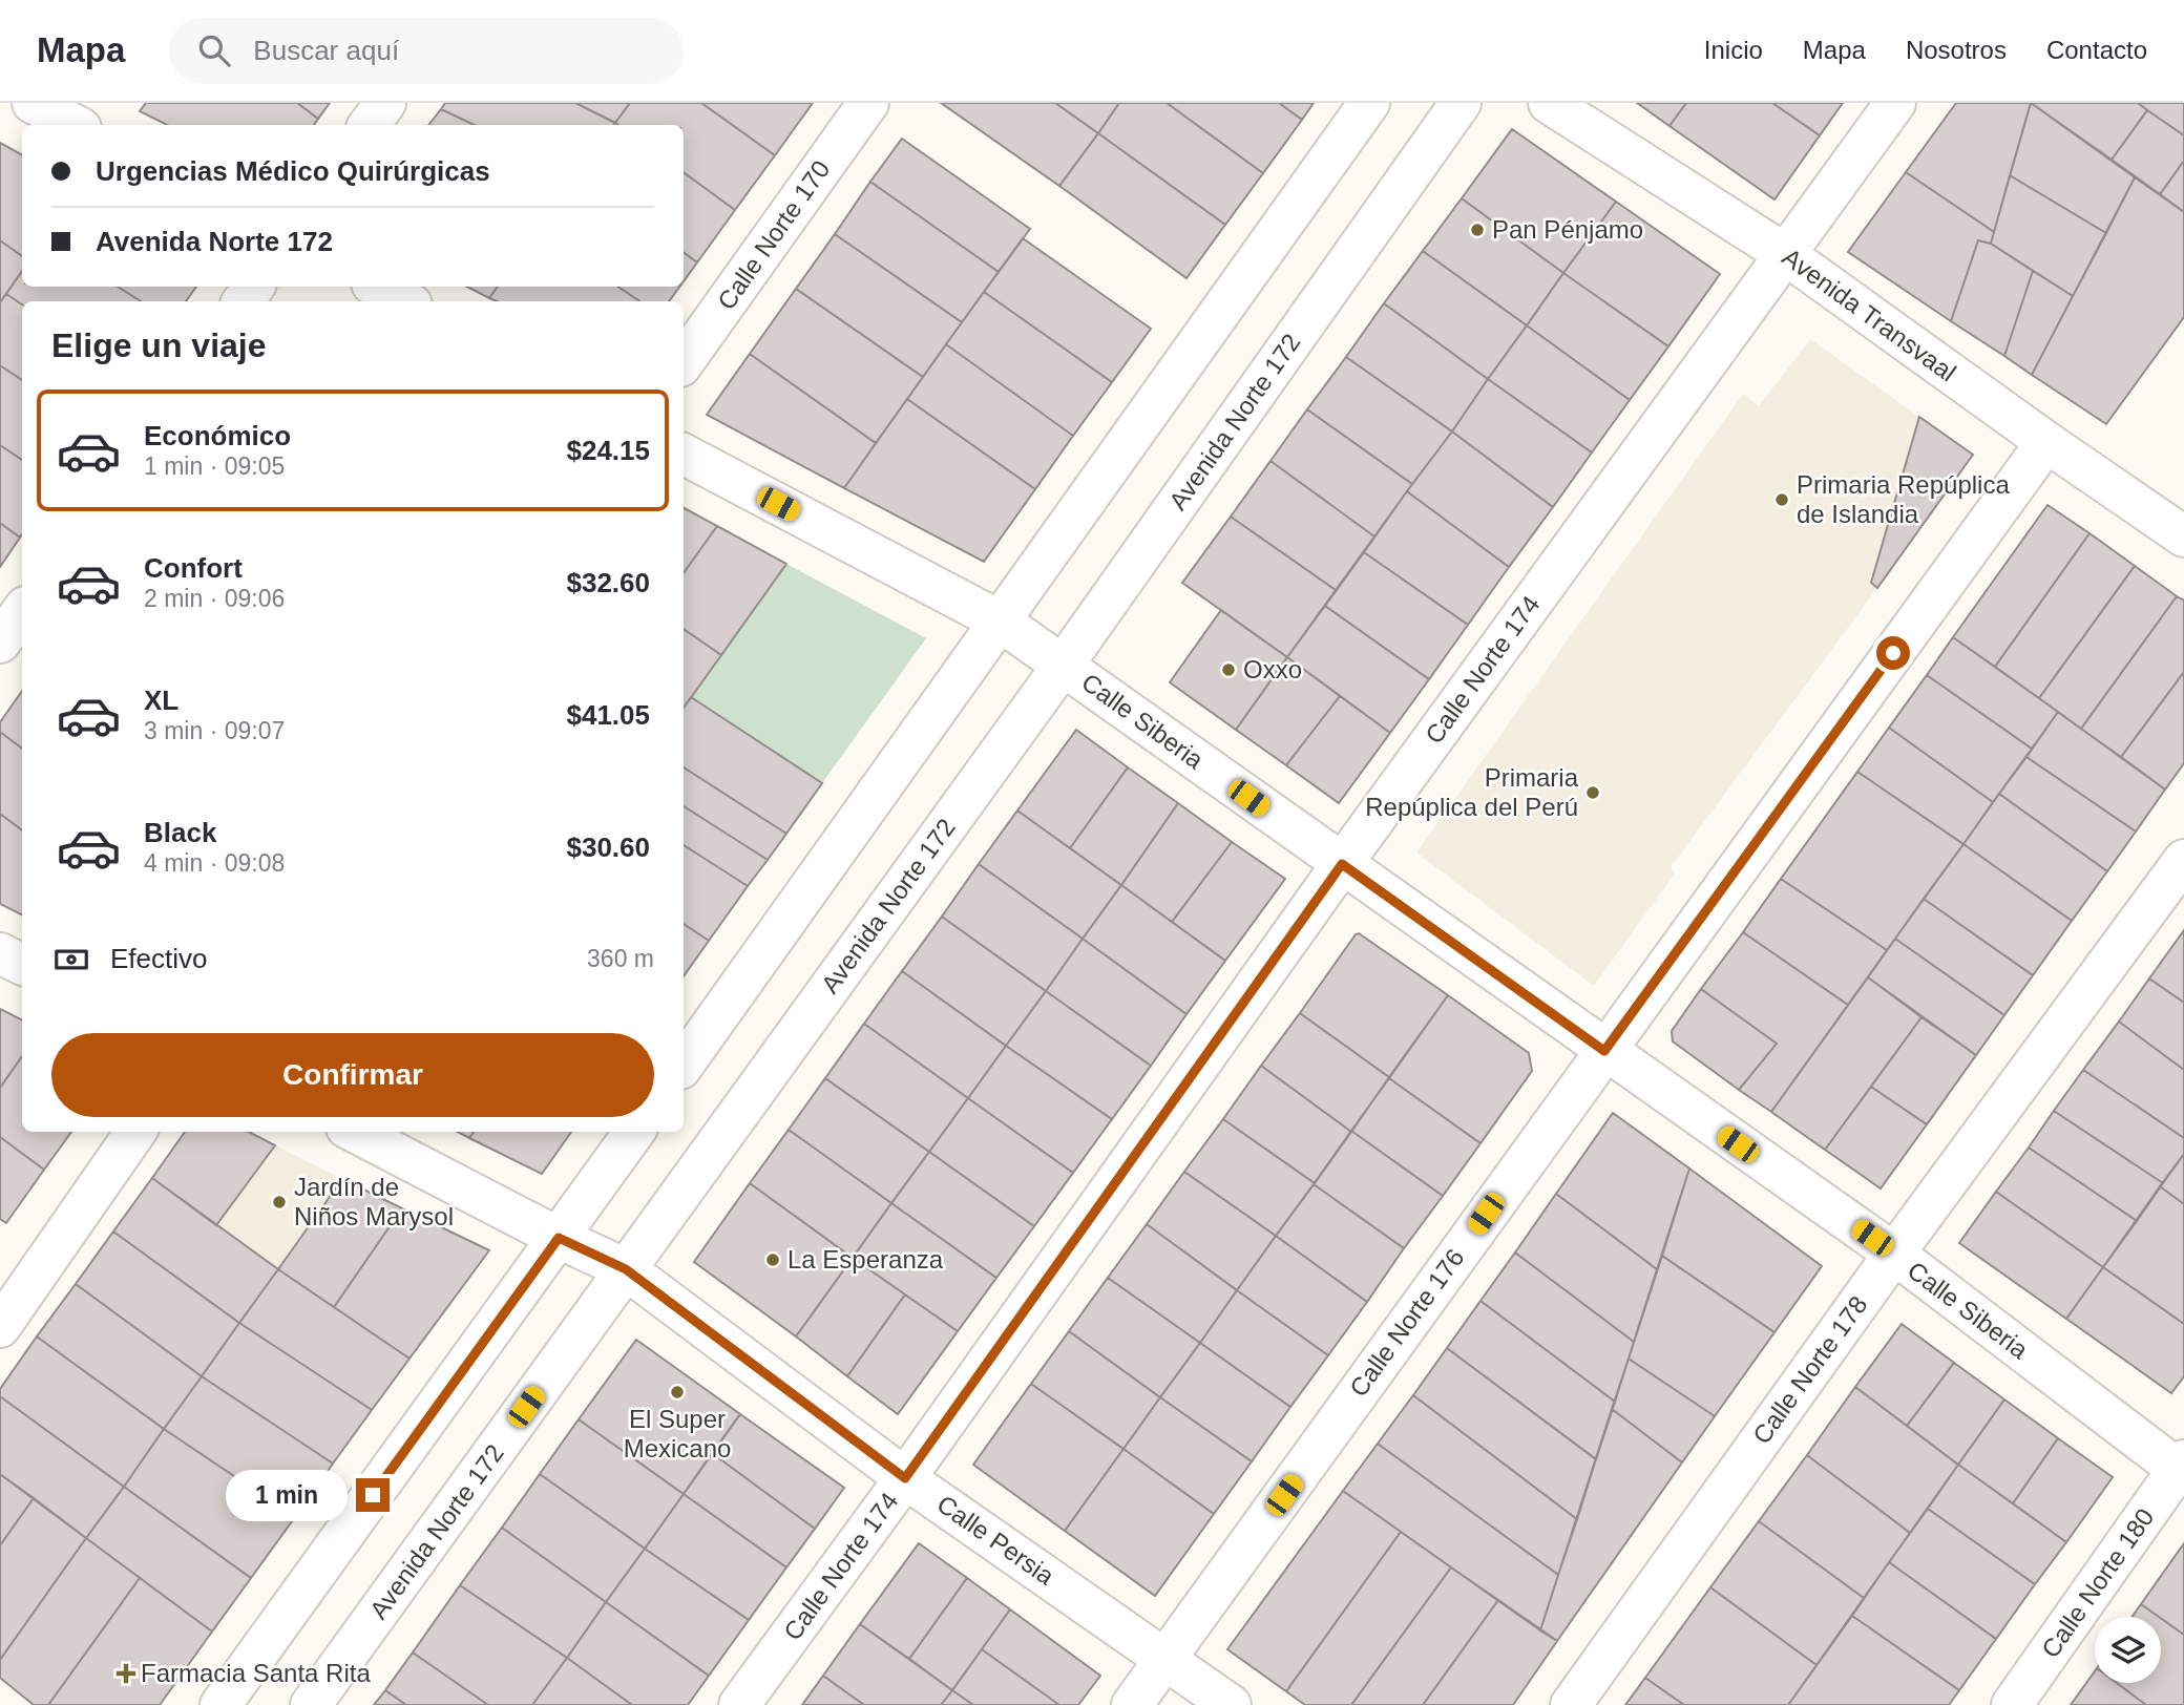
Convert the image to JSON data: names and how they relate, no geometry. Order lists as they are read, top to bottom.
{
  "streets": {
    "street": [
      "Calle Norte 170",
      "Avenida Transvaal",
      "Avenida Norte 172",
      "Calle Norte 174",
      "Calle Siberia",
      "Calle Norte 176",
      "Calle Norte 178",
      "Calle Persia",
      "Calle Norte 180"
    ]
  },
  "crossings": [
    ["Avenida Transvaal", "Calle Norte 174"],
    ["Avenida Transvaal", "Calle Norte 176"],
    ["Avenida Norte 172", "Calle Siberia"],
    ["Avenida Norte 172", "Calle Persia"],
    ["Calle Norte 174", "Calle Siberia"],
    ["Calle Norte 174", "Calle Persia"],
    ["Calle Siberia", "Calle Norte 176"],
    ["Calle Siberia", "Calle Norte 178"],
    ["Calle Siberia", "Calle Norte 180"],
    ["Calle Norte 176", "Calle Persia"]
  ],
  "places": {
    "other": [
      "Pan Pénjamo",
      "Primaria Repúplica de Islandia",
      "Oxxo",
      "Primaria Repúplica del Perú",
      "Jardín de Niños Marysol",
      "La Esperanza",
      "El Super Mexicano"
    ],
    "health": ["Farmacia Santa Rita"]
  },
  "page": {
    "header": "Mapa",
    "search": "Buscar aquí",
    "nav": [
      "Inicio",
      "Mapa",
      "Nosotros",
      "Contacto"
    ],
    "banner": ["Urgencias Médico Quirúrgicas", "Avenida Norte 172"],
    "heading": "Elige un viaje",
    "list": [
      {
        "name": "Económico",
        "note": "1 min · 09:05",
        "value": "$24.15"
      },
      {
        "name": "Confort",
        "note": "2 min · 09:06",
        "value": "$32.60"
      },
      {
        "name": "XL",
        "note": "3 min · 09:07",
        "value": "$41.05"
      },
      {
        "name": "Black",
        "note": "4 min · 09:08",
        "value": "$30.60"
      }
    ],
    "pay": ["Efectivo", "360 m"],
    "buttons": "Confirmar",
    "bubble": "1 min"
  }
}
